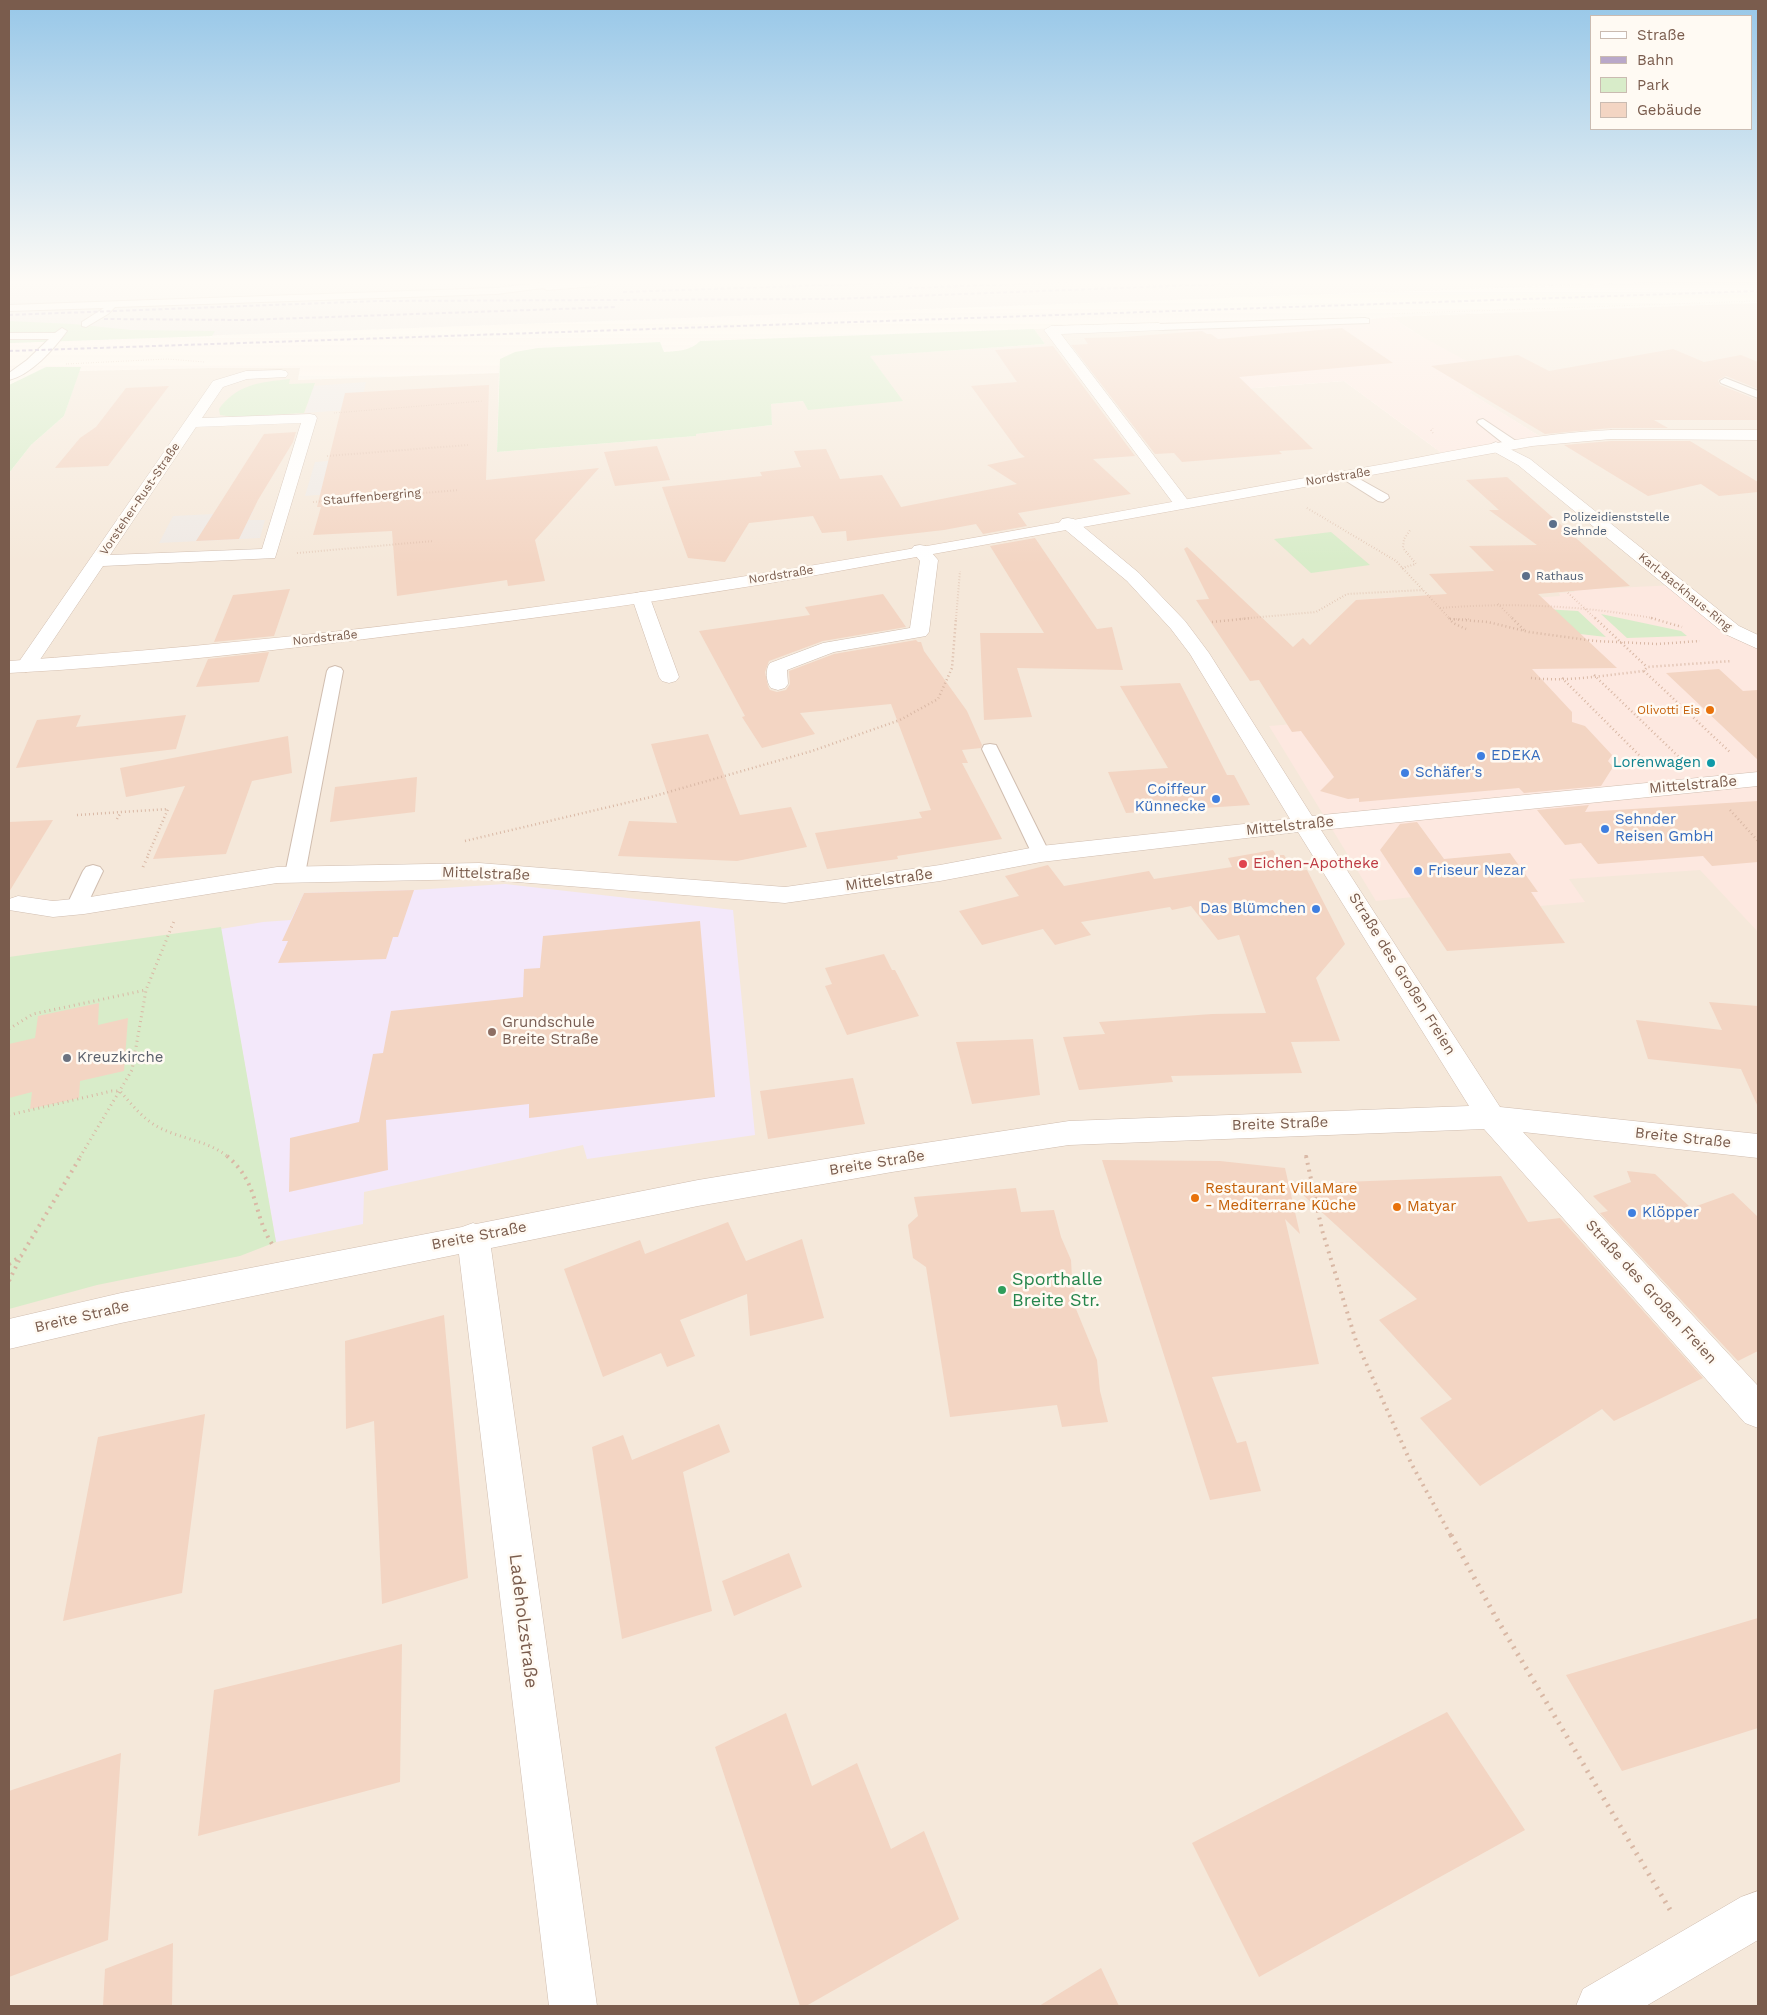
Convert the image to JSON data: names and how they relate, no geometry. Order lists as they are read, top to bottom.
{
  "streets": {
    "street": [
      "Nordstraße",
      "Vorsteher-Rust-Straße",
      "Karl-Backhaus-Ring",
      "Mittelstraße",
      "Straße des Großen Freien",
      "Breite Straße",
      "Ladeholzstraße"
    ],
    "path": ["Stauffenbergring"]
  },
  "crossings": [
    ["Nordstraße", "Vorsteher-Rust-Straße"],
    ["Nordstraße", "Karl-Backhaus-Ring"],
    ["Nordstraße", "Straße des Großen Freien"],
    ["Mittelstraße", "Straße des Großen Freien"],
    ["Straße des Großen Freien", "Breite Straße"],
    ["Breite Straße", "Ladeholzstraße"]
  ],
  "places": [
    "Polizeidienststelle Sehnde",
    "Rathaus",
    "Olivotti Eis",
    "EDEKA",
    "Lorenwagen",
    "Schäfer's",
    "Coiffeur Künnecke",
    "Sehnder Reisen GmbH",
    "Eichen-Apotheke",
    "Friseur Nezar",
    "Das Blümchen",
    "Grundschule Breite Straße",
    "Kreuzkirche",
    "Restaurant VillaMare - Mediterrane Küche",
    "Matyar",
    "Klöpper",
    "Sporthalle Breite Str."
  ],
  "legend": [
    "Straße",
    "Bahn",
    "Park",
    "Gebäude"
  ]
}
